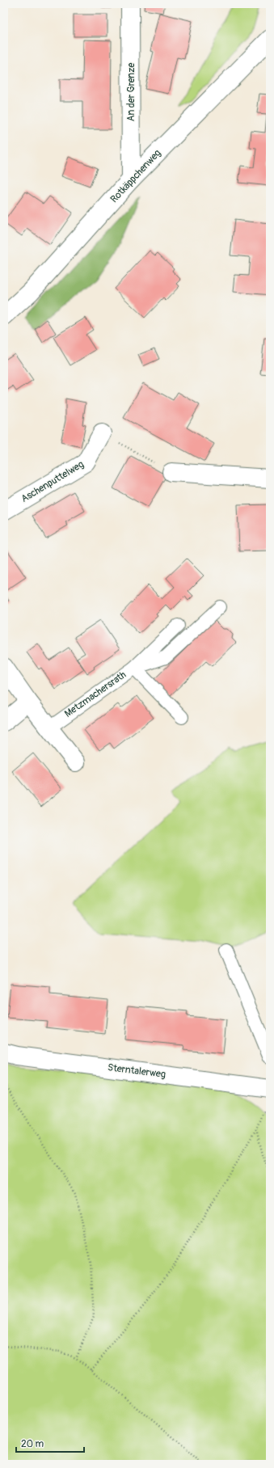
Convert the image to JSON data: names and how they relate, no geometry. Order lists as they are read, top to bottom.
{
  "streets": {
    "street": [
      "An der Grenze",
      "Rotkäppchenweg",
      "Aschenputtelweg",
      "Sterntalerweg"
    ],
    "lane": ["Metzmachersrath"]
  },
  "crossings": [
    ["An der Grenze", "Rotkäppchenweg"]
  ],
  "scale_bar": "20 m"
}
